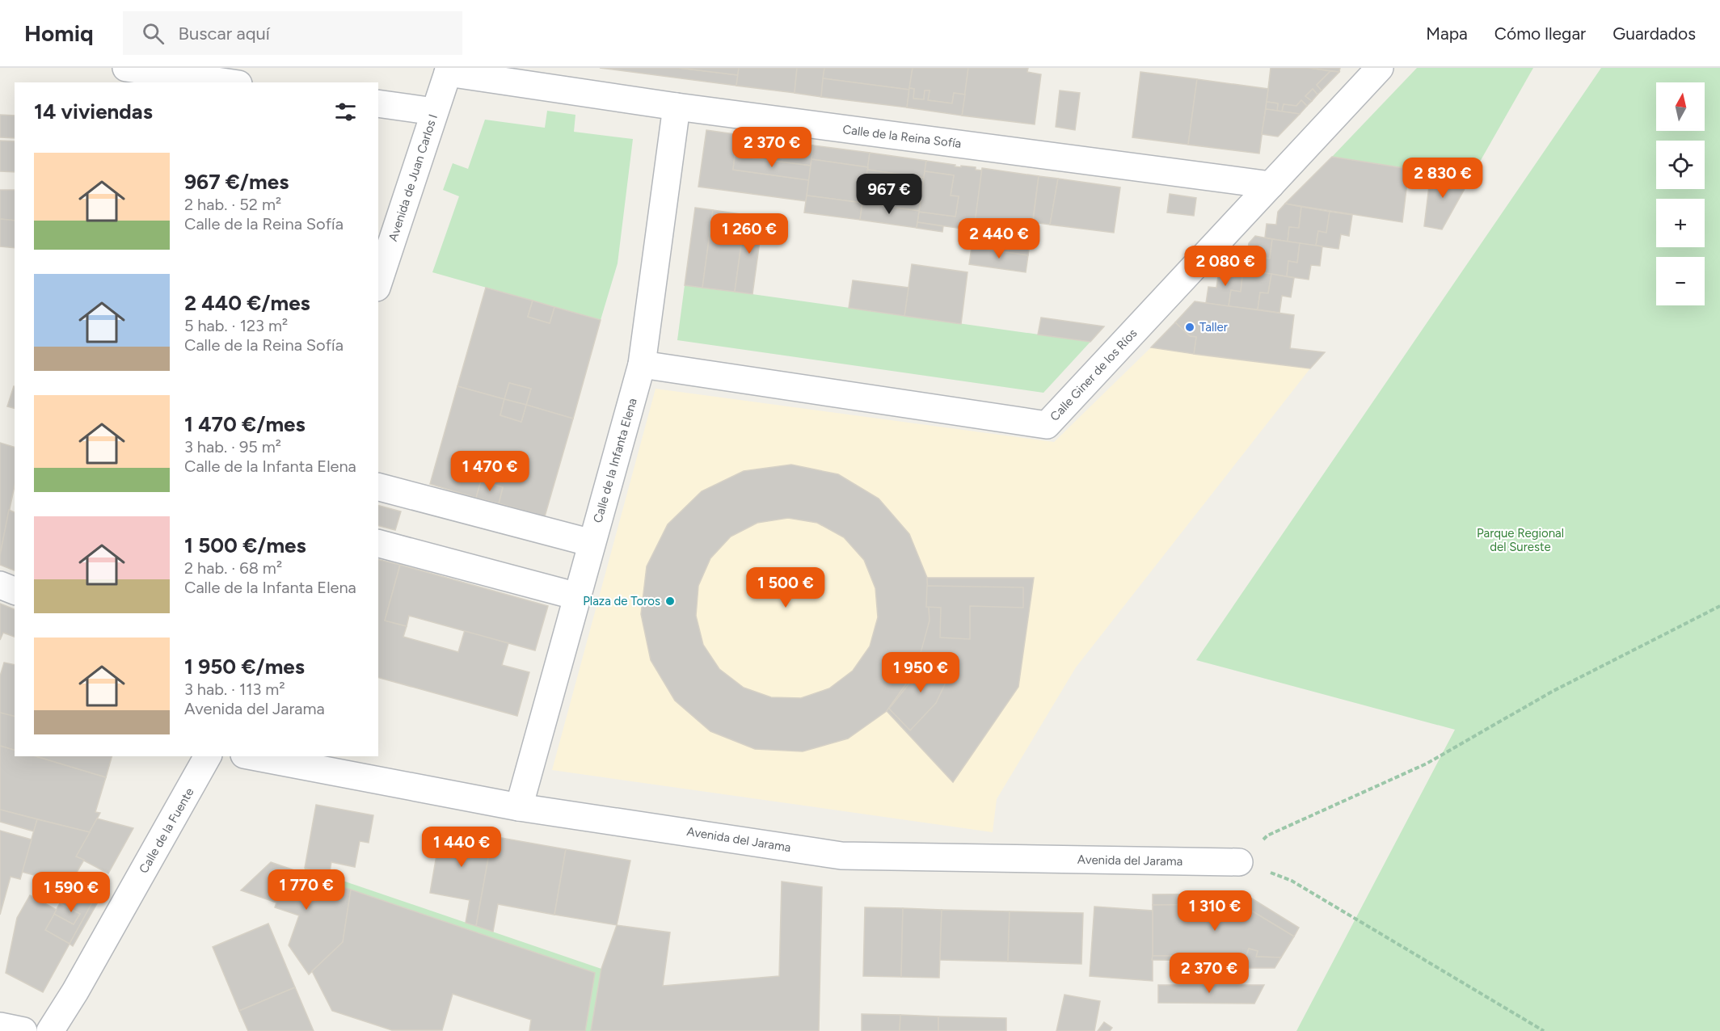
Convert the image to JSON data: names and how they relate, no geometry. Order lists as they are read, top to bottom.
{
  "streets": {
    "street": [
      "Calle de la Reina Sofía",
      "Avenida de Juan Carlos I",
      "Calle Giner de los Ríos",
      "Calle de la Infanta Elena",
      "Calle de la Fuente",
      "Avenida del Jarama"
    ]
  },
  "crossings": [
    ["Calle de la Reina Sofía", "Avenida de Juan Carlos I"],
    ["Calle de la Reina Sofía", "Calle Giner de los Ríos"],
    ["Calle de la Reina Sofía", "Calle de la Infanta Elena"],
    ["Calle Giner de los Ríos", "Calle de la Infanta Elena"],
    ["Calle de la Infanta Elena", "Avenida del Jarama"]
  ],
  "parks": ["Parque Regional del Sureste"],
  "places": ["Taller", "Plaza de Toros"],
  "north": "top",
  "page": {
    "header": "Homiq",
    "search": "Buscar aquí",
    "nav": ["Mapa", "Cómo llegar", "Guardados"],
    "map_buttons": ["+", "−"],
    "heading": "14 viviendas",
    "price": [
      "2 370 €",
      "2 830 €",
      "967 €",
      "1 260 €",
      "2 440 €",
      "2 080 €",
      "1 470 €",
      "1 500 €",
      "1 950 €",
      "1 440 €",
      "1 770 €",
      "1 590 €",
      "1 310 €",
      "2 370 €"
    ],
    "list": [
      {
        "name": "967 €/mes",
        "note": "2 hab. · 52 m² · Calle de la Reina Sofía"
      },
      {
        "name": "2 440 €/mes",
        "note": "5 hab. · 123 m² · Calle de la Reina Sofía"
      },
      {
        "name": "1 470 €/mes",
        "note": "3 hab. · 95 m² · Calle de la Infanta Elena"
      },
      {
        "name": "1 500 €/mes",
        "note": "2 hab. · 68 m² · Calle de la Infanta Elena"
      },
      {
        "name": "1 950 €/mes",
        "note": "3 hab. · 113 m² · Avenida del Jarama"
      }
    ]
  }
}
